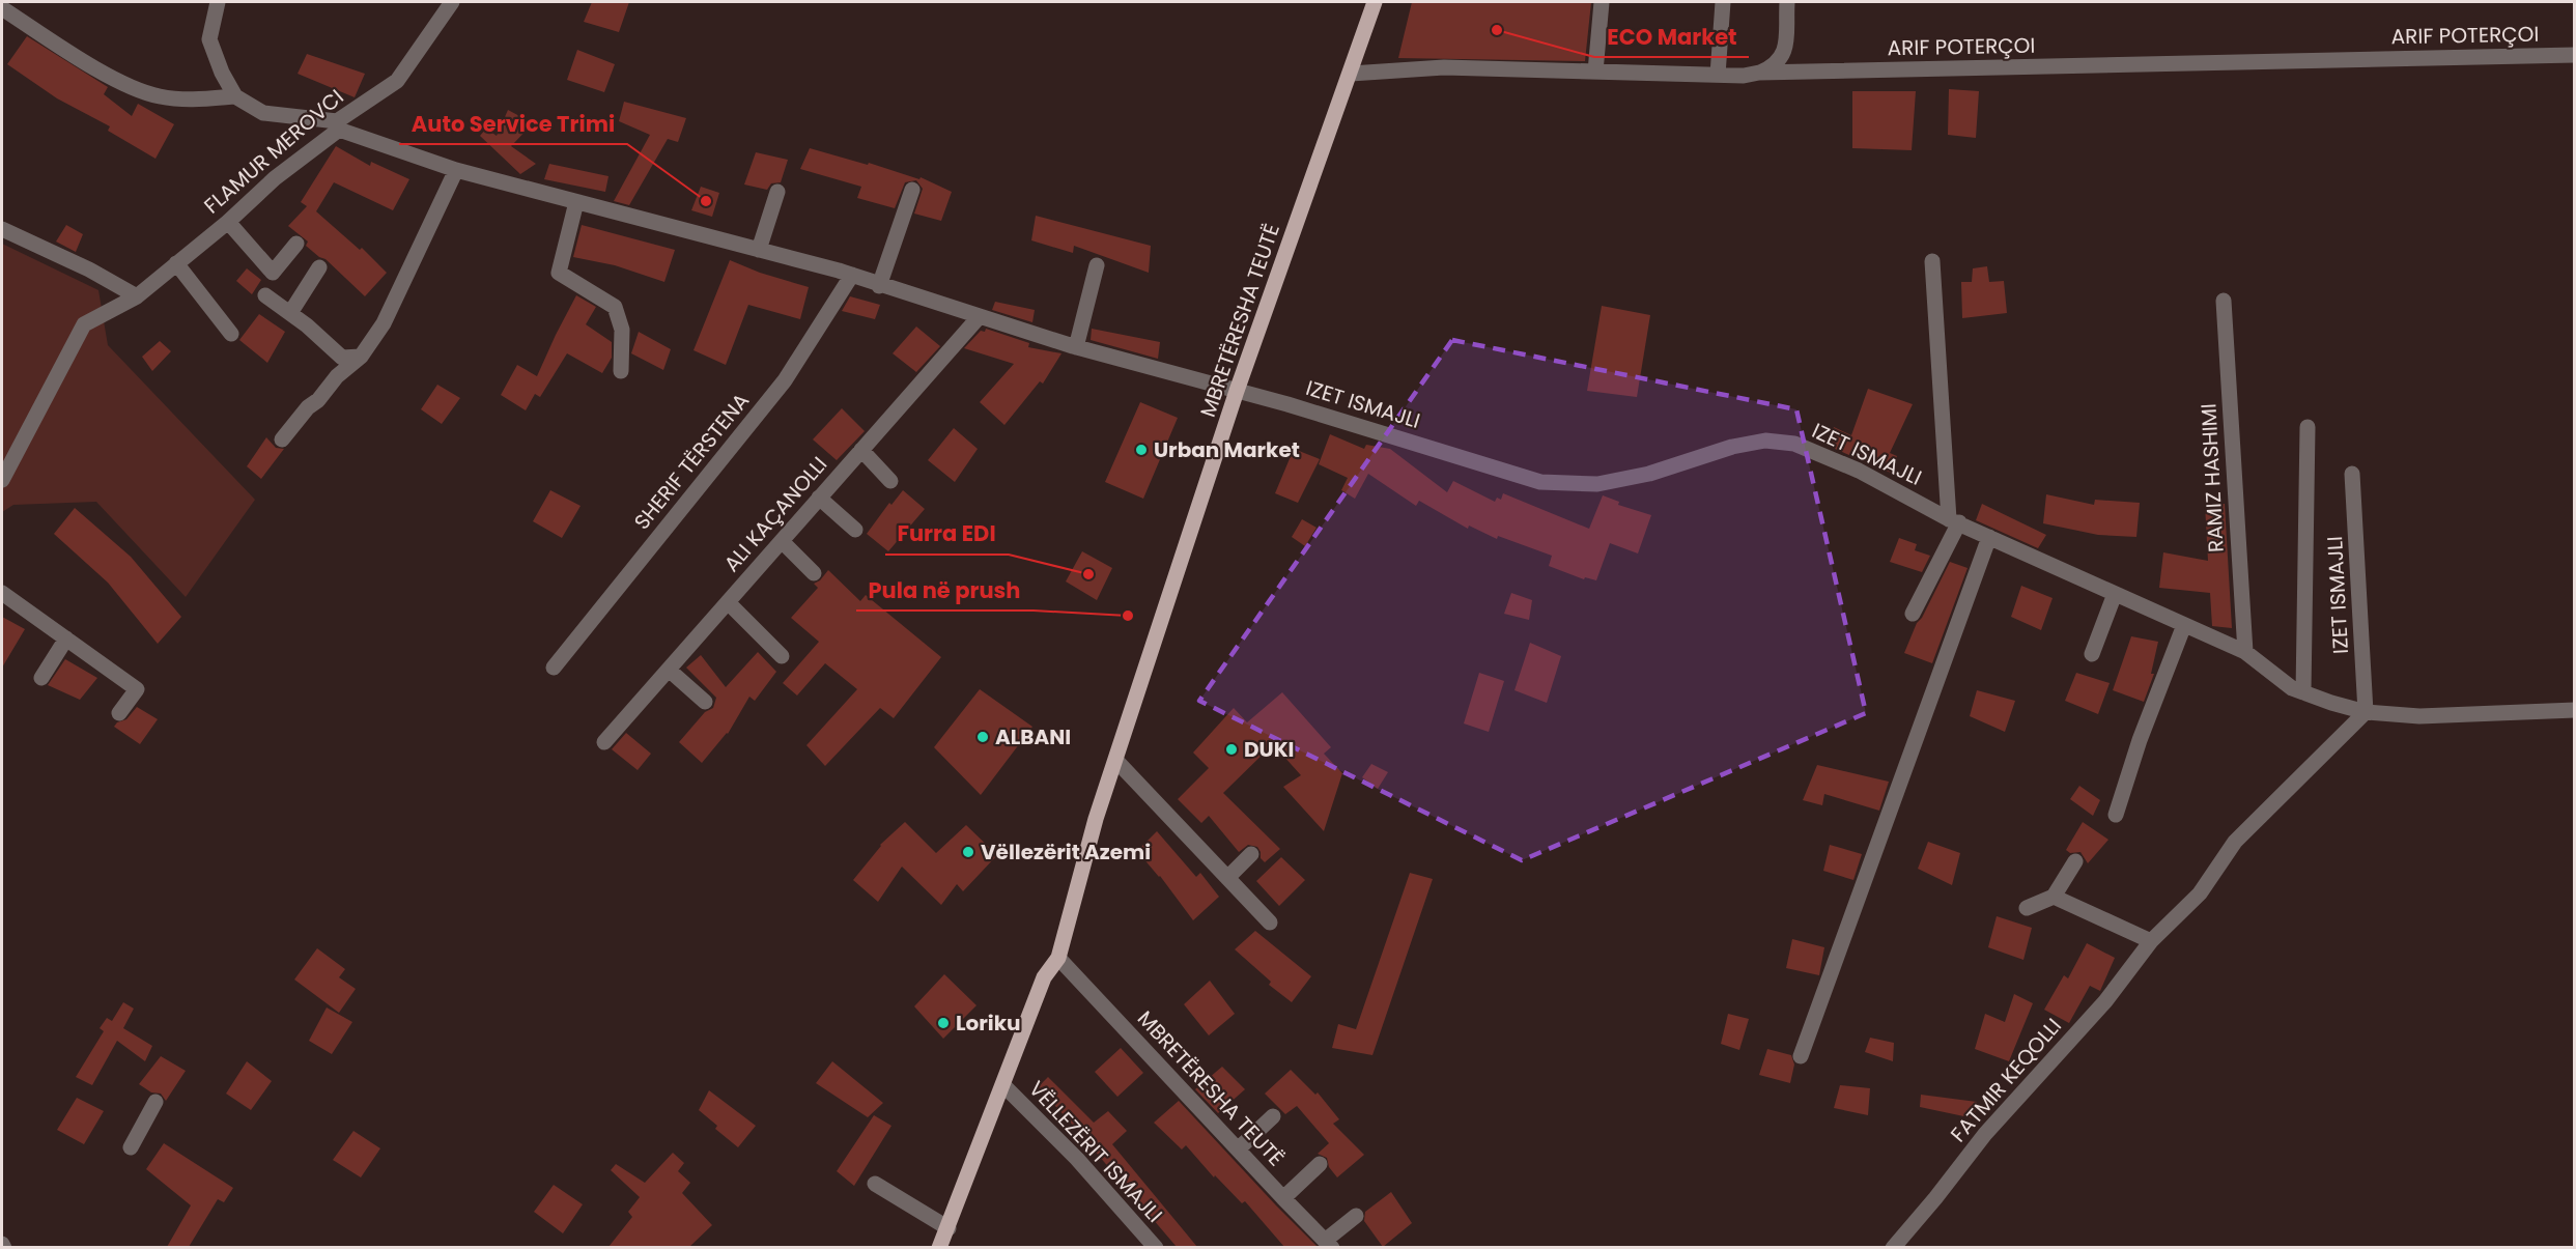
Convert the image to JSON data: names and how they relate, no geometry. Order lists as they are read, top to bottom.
{
  "streets": {
    "main road": ["MBRETËRESHA TEUTË"],
    "street": [
      "ARIF POTERÇOI",
      "FLAMUR MEROVCI",
      "IZET ISMAJLI",
      "SHERIF TËRSTENA",
      "RAMIZ HASHIMI",
      "ALI KAÇANOLLI",
      "FATMIR KEQOLLI",
      "VËLLEZËRIT ISMAJLI"
    ]
  },
  "crossings": [
    ["ARIF POTERÇOI", "MBRETËRESHA TEUTË"],
    ["MBRETËRESHA TEUTË", "IZET ISMAJLI"],
    ["MBRETËRESHA TEUTË", "VËLLEZËRIT ISMAJLI"],
    ["IZET ISMAJLI", "RAMIZ HASHIMI"],
    ["IZET ISMAJLI", "FATMIR KEQOLLI"]
  ],
  "places": [
    "ECO Market",
    "Auto Service Trimi",
    "Urban Market",
    "Furra EDI",
    "Pula në prush",
    "ALBANI",
    "DUKI",
    "Vëllezërit Azemi",
    "Loriku"
  ]
}
